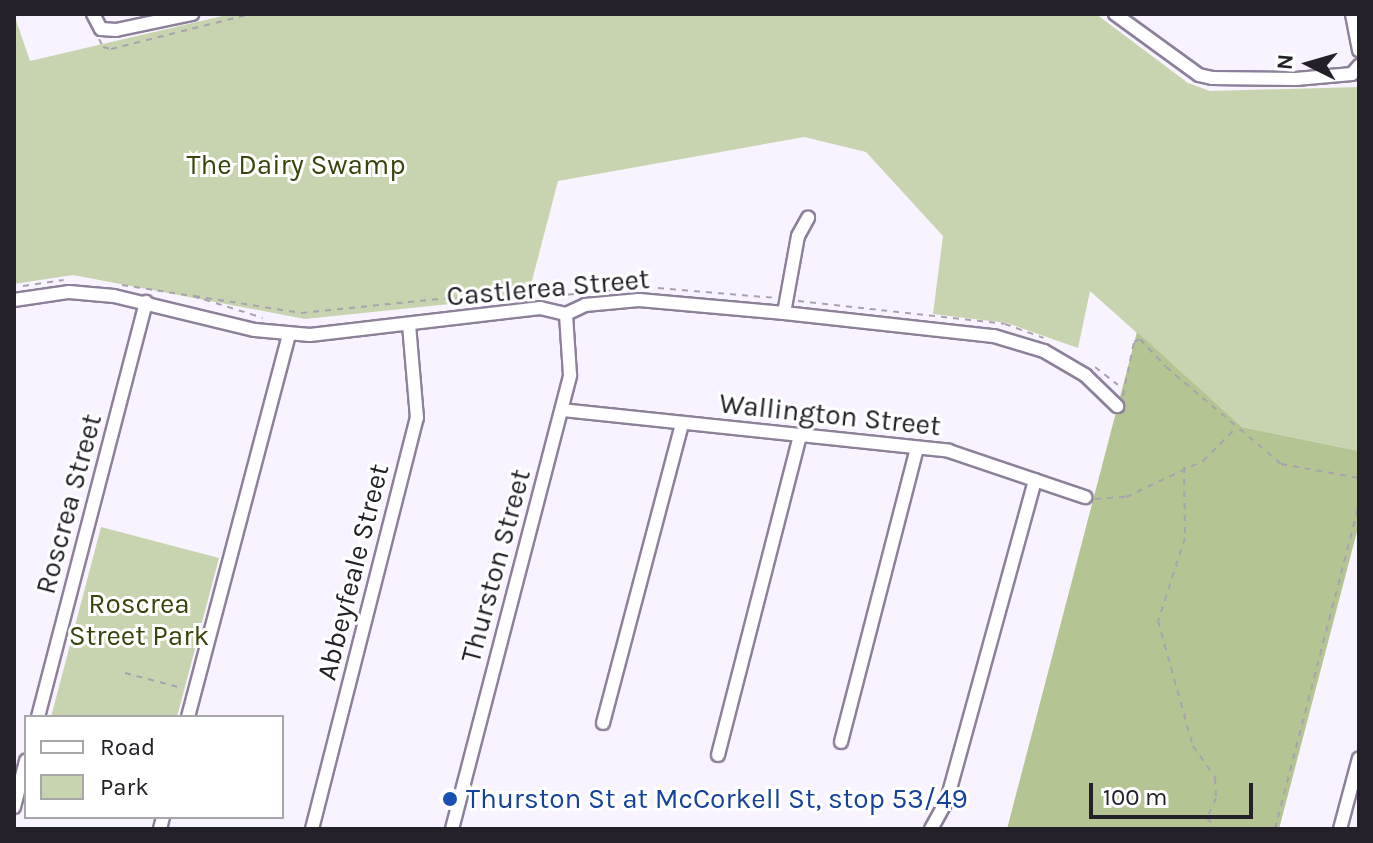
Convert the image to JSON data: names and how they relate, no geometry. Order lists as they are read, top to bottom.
{
  "streets": {
    "street": [
      "Castlerea Street",
      "Wallington Street",
      "Roscrea Street",
      "Thurston Street",
      "Abbeyfeale Street"
    ]
  },
  "crossings": [
    ["Castlerea Street", "Roscrea Street"],
    ["Castlerea Street", "Thurston Street"],
    ["Castlerea Street", "Abbeyfeale Street"],
    ["Wallington Street", "Thurston Street"]
  ],
  "parks": ["The Dairy Swamp", "Roscrea Street Park"],
  "places": ["Thurston St at McCorkell St, stop 53/49"],
  "legend": ["Road", "Park"],
  "scale_bar": "100 m",
  "north": "left"
}
